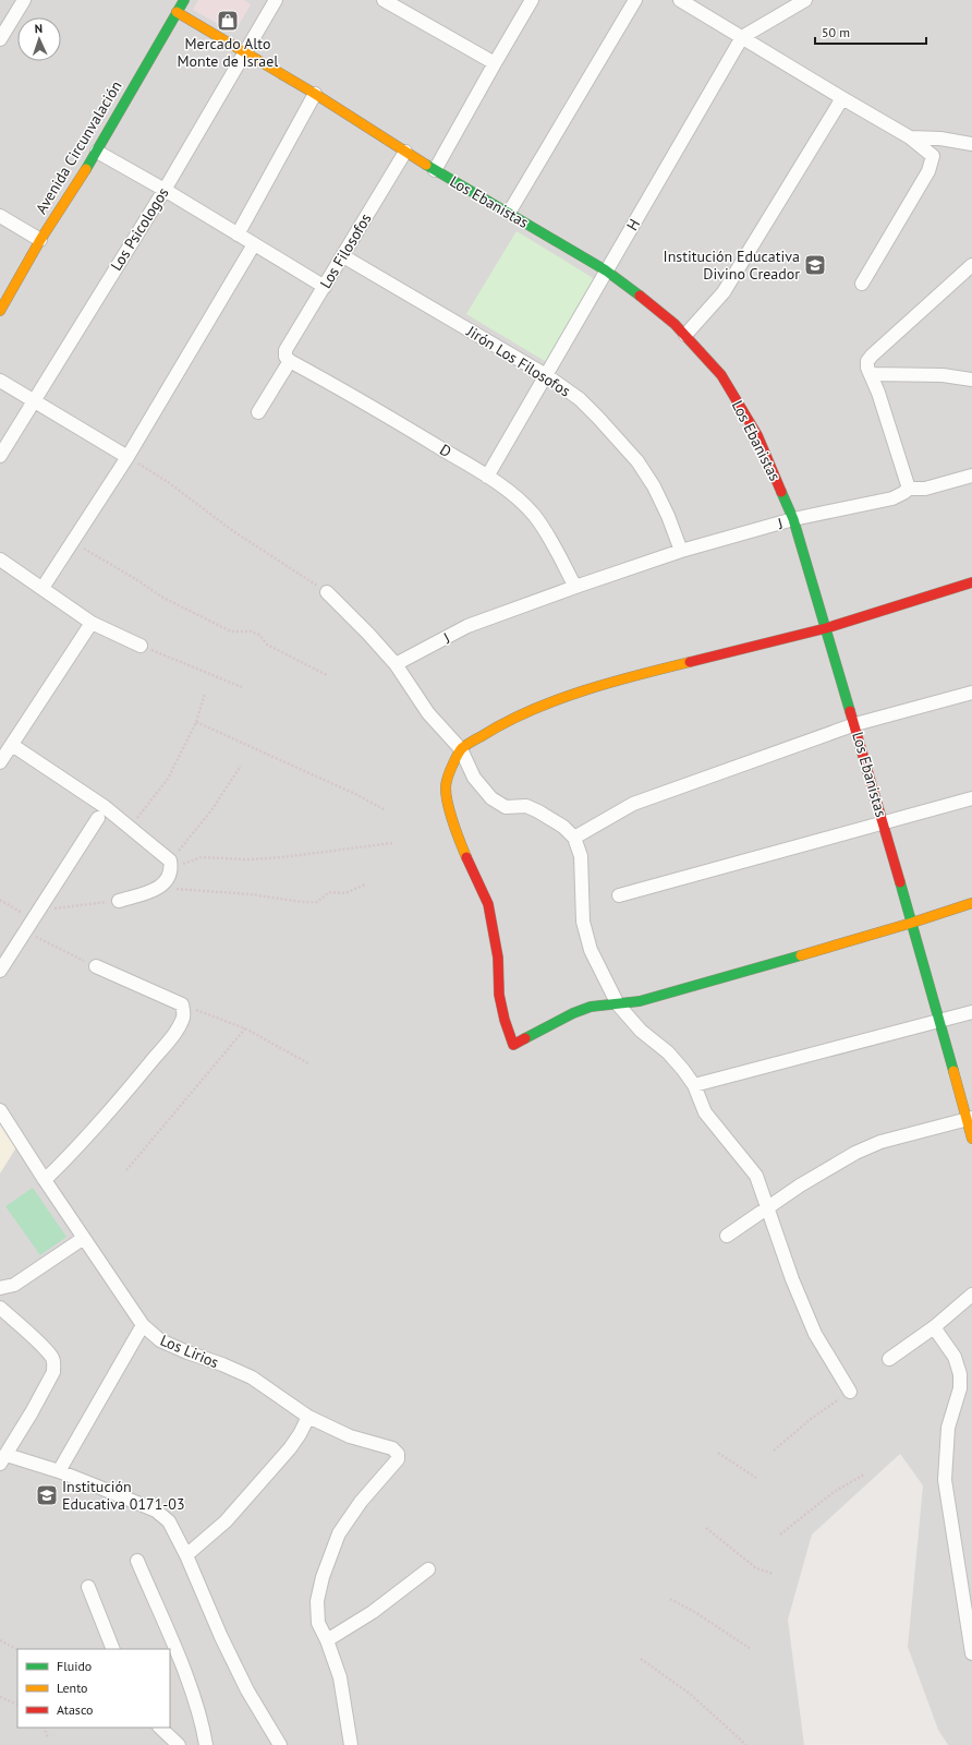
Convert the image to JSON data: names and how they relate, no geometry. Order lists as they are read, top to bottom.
{
  "streets": {
    "street": [
      "Avenida Circunvalación",
      "Los Ebanistas",
      "H",
      "Los Psicologos",
      "Los Filosofos",
      "Jirón Los Filosofos",
      "D",
      "J",
      "Los Lirios"
    ]
  },
  "crossings": [
    ["Avenida Circunvalación", "Los Ebanistas"],
    ["Los Ebanistas", "H"],
    ["Los Ebanistas", "Los Psicologos"],
    ["Los Ebanistas", "Los Filosofos"],
    ["Los Ebanistas", "J"],
    ["H", "Jirón Los Filosofos"],
    ["H", "D"],
    ["Los Filosofos", "Jirón Los Filosofos"],
    ["Los Filosofos", "D"],
    ["Jirón Los Filosofos", "J"],
    ["D", "J"]
  ],
  "places": {
    "shop": ["Mercado Alto Monte de Israel"],
    "school or university": ["Institución Educativa Divino Creador", "Institución Educativa 0171-03"]
  },
  "legend": ["Fluido", "Lento", "Atasco"],
  "scale_bar": "50 m",
  "north": "top"
}
